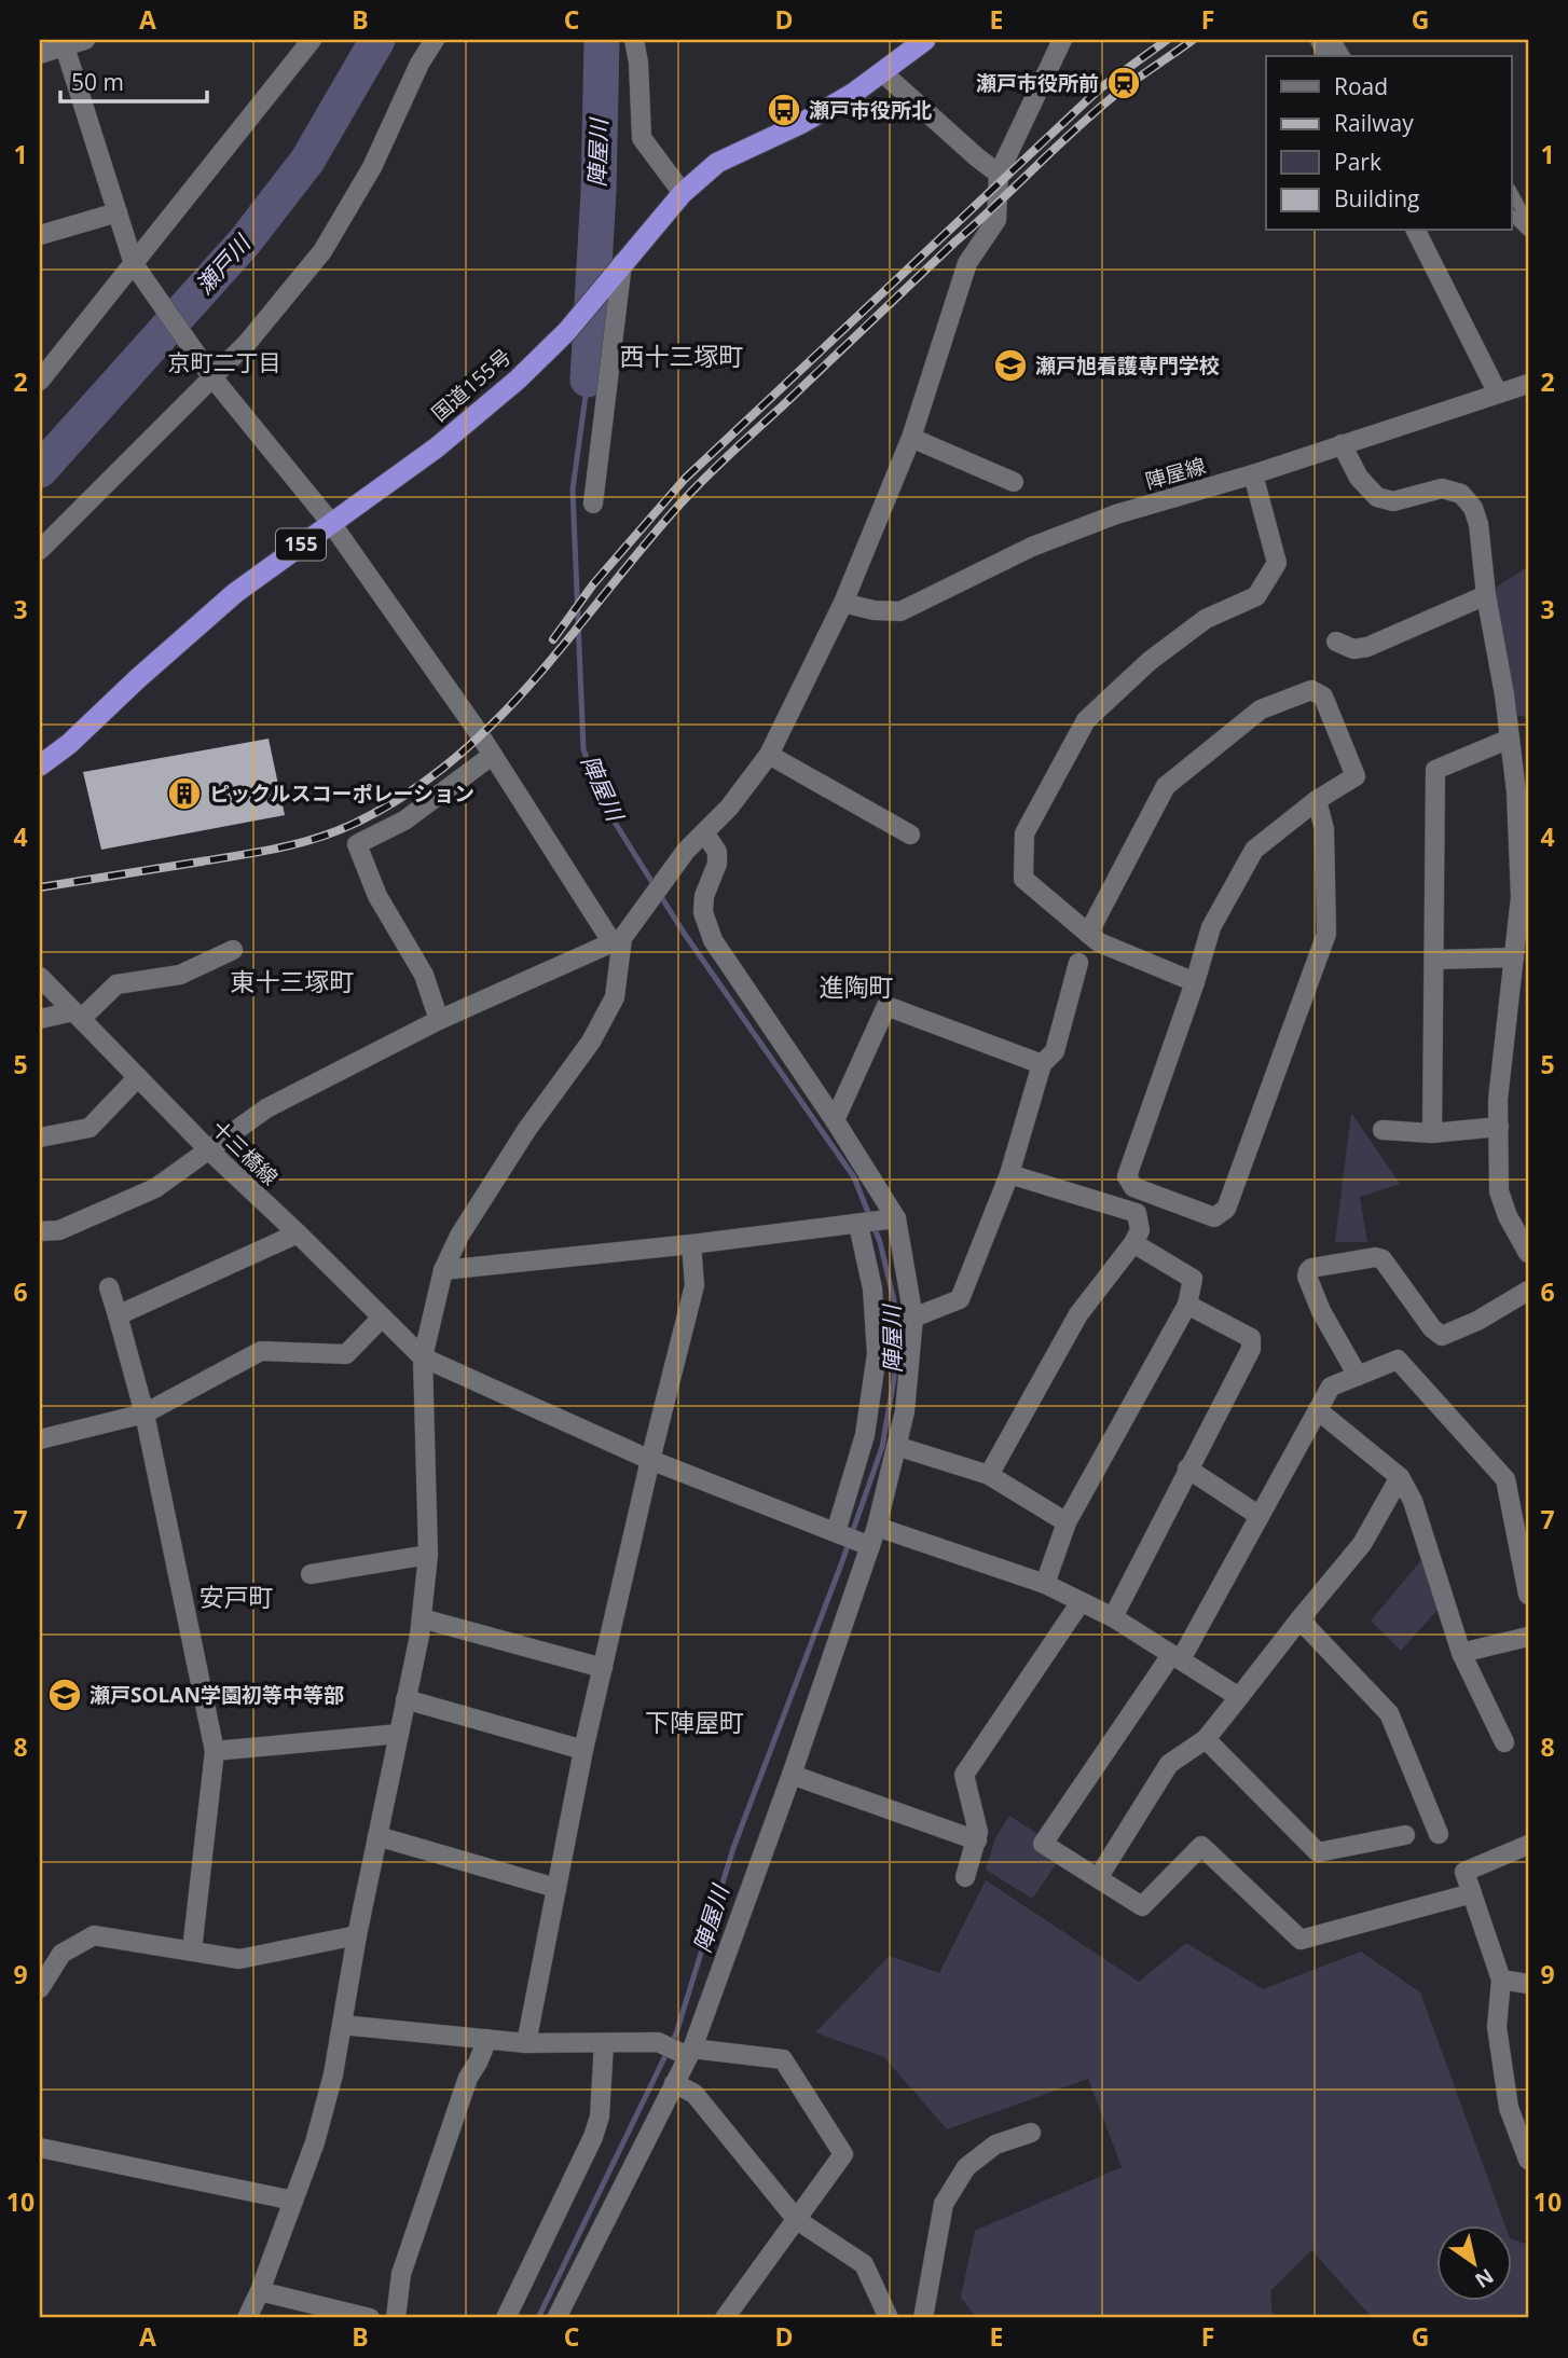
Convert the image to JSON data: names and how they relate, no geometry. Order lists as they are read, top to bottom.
{
  "streets": {
    "highway": ["国道155号", "155"],
    "street": ["陣屋線", "十三橋線"]
  },
  "districts": [
    "西十三塚町",
    "京町二丁目",
    "東十三塚町",
    "進陶町",
    "安戸町",
    "下陣屋町"
  ],
  "water": ["陣屋川", "瀬戸川"],
  "places": {
    "station": ["瀬戸市役所前"],
    "bus stop": ["瀬戸市役所北"],
    "school or university": ["瀬戸旭看護専門学校", "瀬戸SOLAN学園初等中等部"],
    "building": ["ピックルスコーポレーション"]
  },
  "legend": [
    "Road",
    "Railway",
    "Park",
    "Building"
  ],
  "scale_bar": "50 m",
  "north": "bottom right",
  "grid": {
    "columns": [
      "A",
      "B",
      "C",
      "D",
      "E",
      "F",
      "G"
    ],
    "rows": [
      "1",
      "2",
      "3",
      "4",
      "5",
      "6",
      "7",
      "8",
      "9",
      "10"
    ]
  }
}
